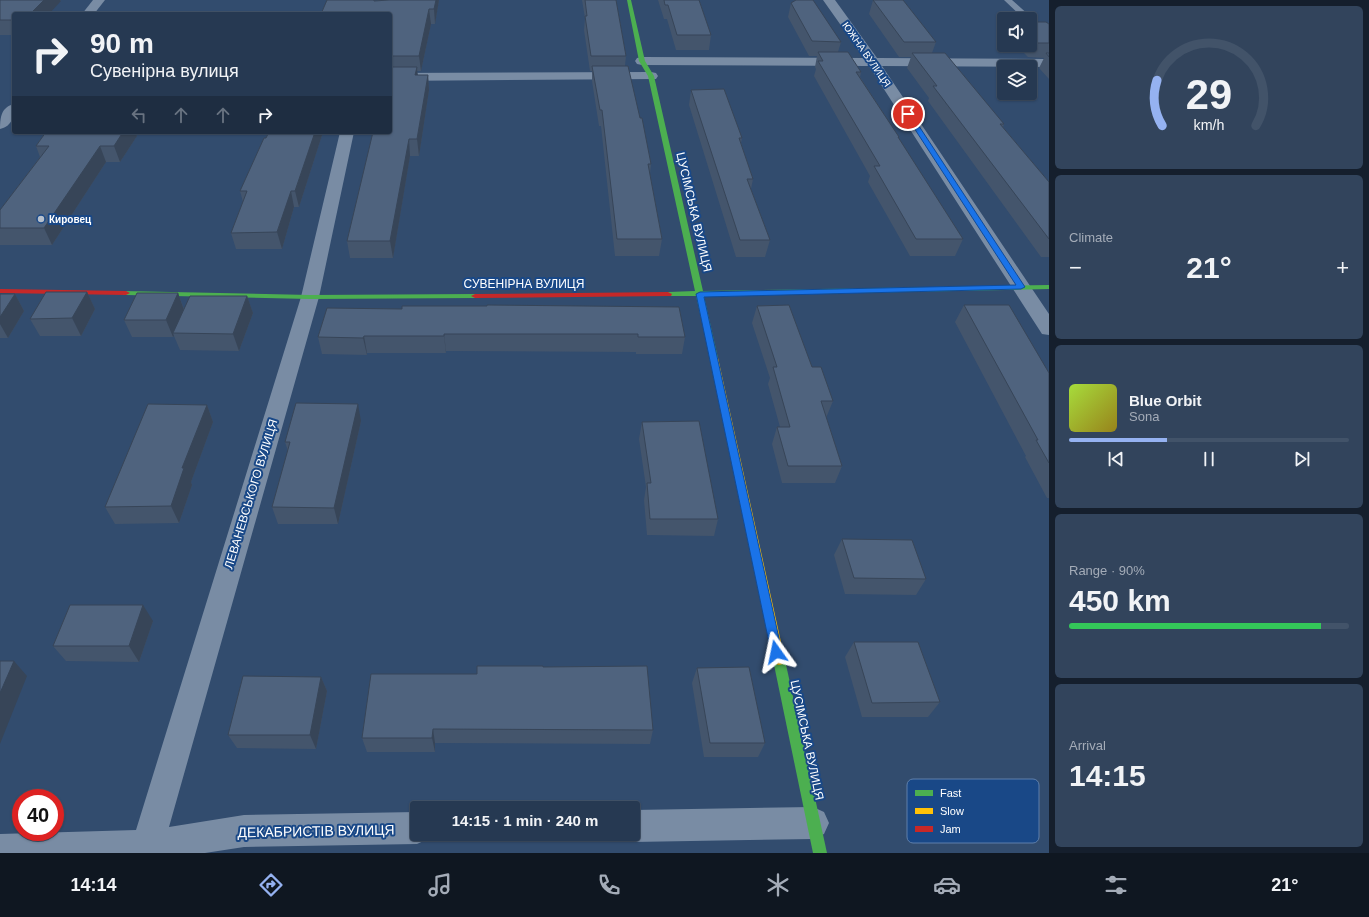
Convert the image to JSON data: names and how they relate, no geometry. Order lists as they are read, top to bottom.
{
  "streets": {
    "street": [
      "ЮЖНА ВУЛИЦЯ",
      "ЦУСІМСЬКА ВУЛИЦЯ",
      "СУВЕНІРНА ВУЛИЦЯ",
      "ЛЕВАНЕВСЬКОГО ВУЛИЦЯ",
      "ДЕКАБРИСТІВ ВУЛИЦЯ"
    ]
  },
  "crossings": [
    ["ЮЖНА ВУЛИЦЯ", "СУВЕНІРНА ВУЛИЦЯ"],
    ["ЦУСІМСЬКА ВУЛИЦЯ", "СУВЕНІРНА ВУЛИЦЯ"],
    ["СУВЕНІРНА ВУЛИЦЯ", "ЛЕВАНЕВСЬКОГО ВУЛИЦЯ"],
    ["ЛЕВАНЕВСЬКОГО ВУЛИЦЯ", "ДЕКАБРИСТІВ ВУЛИЦЯ"]
  ],
  "places": ["Кировец"],
  "legend": ["Fast", "Slow", "Jam"],
  "page": {
    "turn": ["90 m", "Сувенірна вулиця"],
    "tile": [
      "Climate",
      ["Range · 90%", "450 km"],
      ["Arrival", "14:15"]
    ],
    "heat": ["−", "21°", "+"],
    "song": ["Blue Orbit", "Sona"],
    "limit": "40",
    "trip": "14:15 · 1 min · 240 m",
    "tabs": ["14:14", "21°"],
    "gauge": ["29", "km/h"]
  }
}
